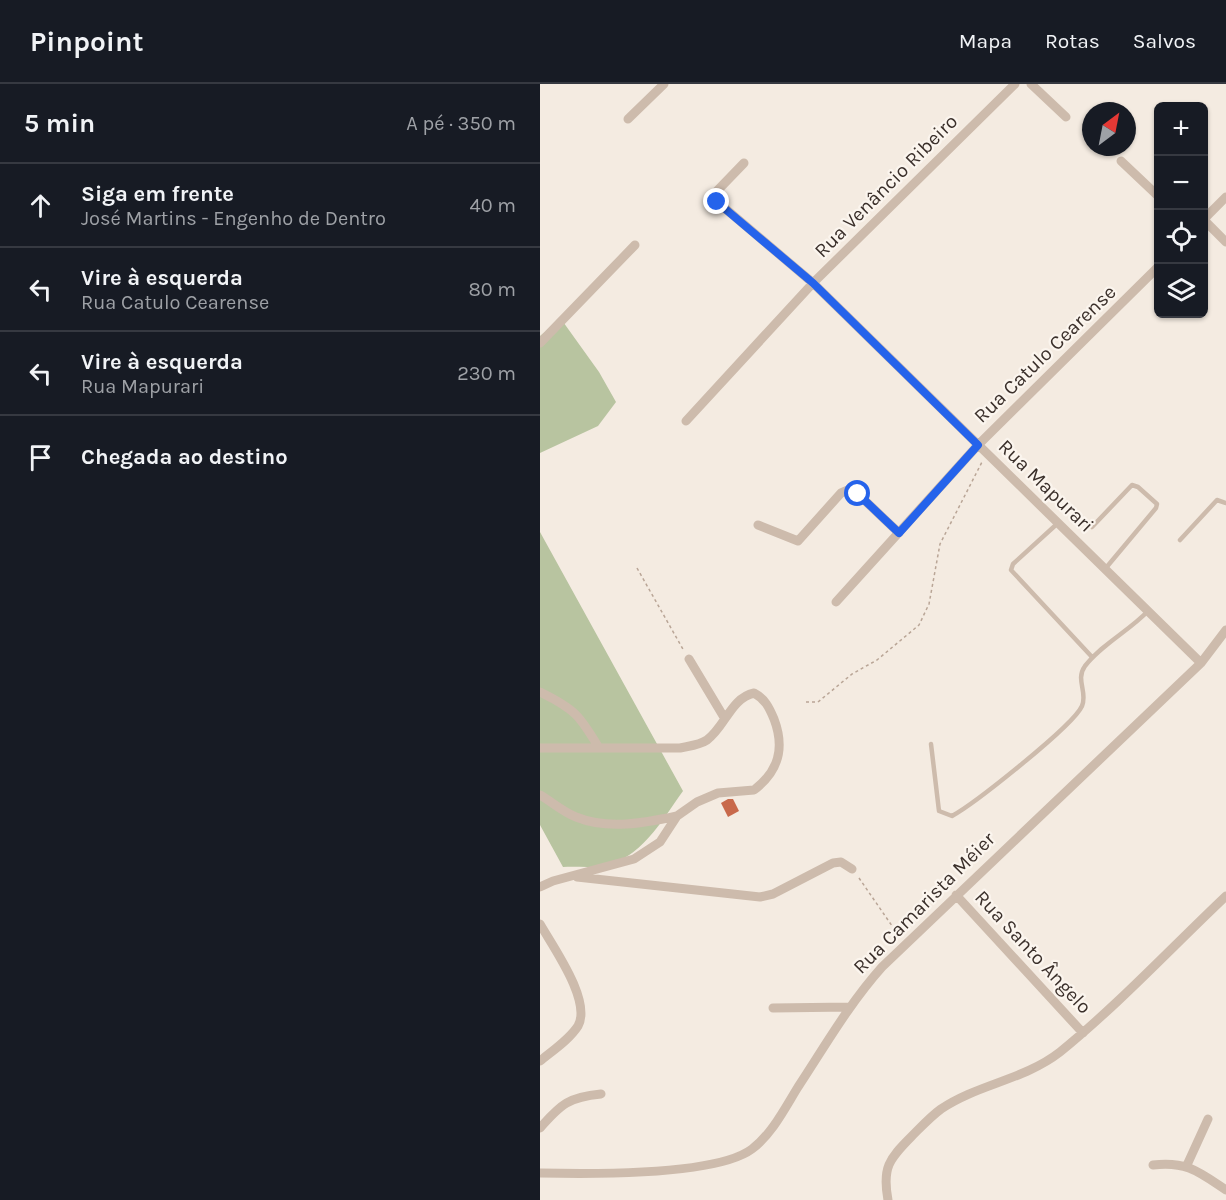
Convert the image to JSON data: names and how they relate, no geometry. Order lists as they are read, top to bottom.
{
  "streets": {
    "street": [
      "Rua Venâncio Ribeiro",
      "Rua Catulo Cearense",
      "Rua Mapurari",
      "Rua Camarista Méier",
      "Rua Santo Ângelo"
    ]
  },
  "crossings": [
    ["Rua Venâncio Ribeiro", "Rua Mapurari"],
    ["Rua Catulo Cearense", "Rua Mapurari"],
    ["Rua Mapurari", "Rua Camarista Méier"],
    ["Rua Camarista Méier", "Rua Santo Ângelo"]
  ],
  "north": "top right",
  "page": {
    "header": "Pinpoint",
    "nav": ["Mapa", "Rotas", "Salvos"],
    "heading": ["5 min", "A pé · 350 m"],
    "map_buttons": ["+", "−"],
    "list": [
      ["Siga em frente", "José Martins - Engenho de Dentro", "40 m"],
      ["Vire à esquerda", "Rua Catulo Cearense", "80 m"],
      ["Vire à esquerda", "Rua Mapurari", "230 m"],
      "Chegada ao destino"
    ]
  }
}
